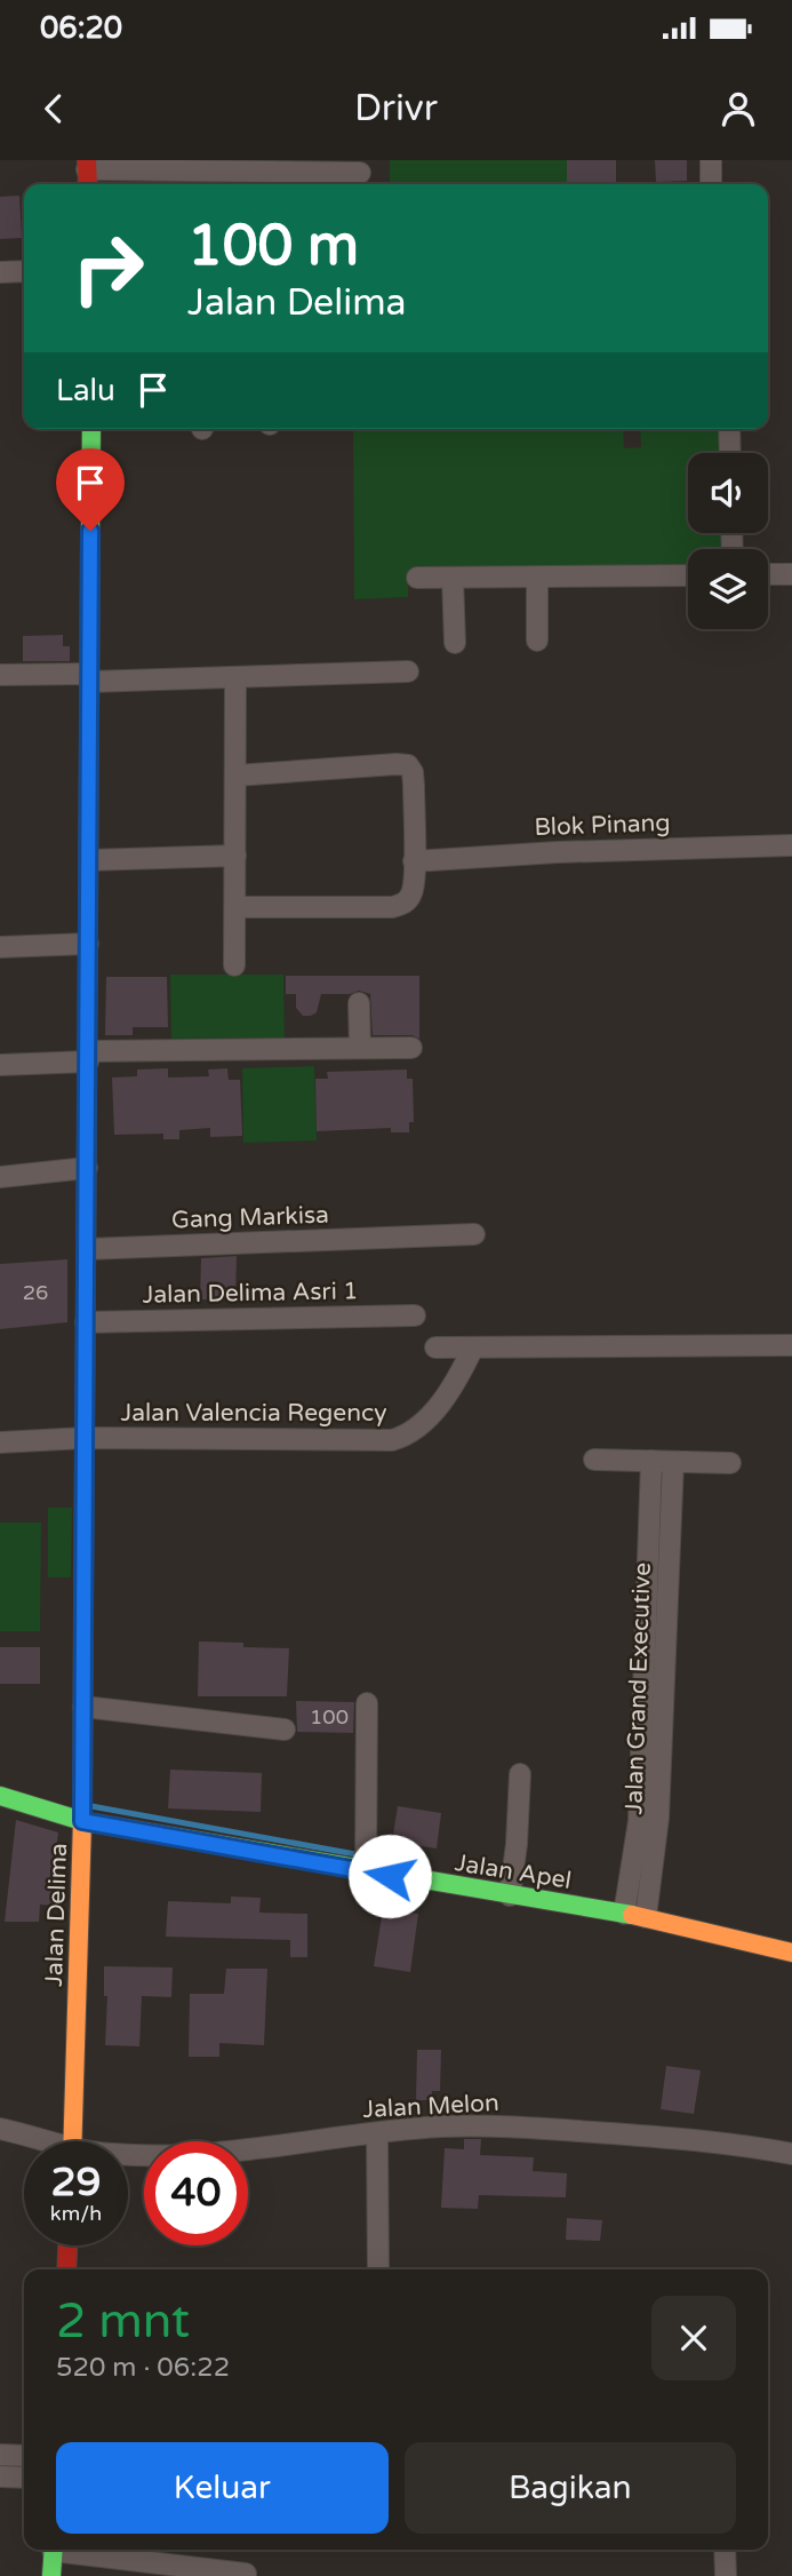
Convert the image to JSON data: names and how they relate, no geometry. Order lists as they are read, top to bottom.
{
  "streets": {
    "street": [
      "Blok Pinang",
      "Gang Markisa",
      "Jalan Delima Asri 1",
      "Jalan Valencia Regency",
      "Jalan Grand Executive",
      "Jalan Apel",
      "Jalan Delima",
      "Jalan Melon"
    ]
  },
  "crossings": [
    ["Gang Markisa", "Jalan Delima"],
    ["Jalan Delima Asri 1", "Jalan Delima"],
    ["Jalan Valencia Regency", "Jalan Delima"],
    ["Jalan Grand Executive", "Jalan Apel"],
    ["Jalan Apel", "Jalan Delima"]
  ],
  "house_numbers": ["26", "100"],
  "page": {
    "status": "06:20",
    "header": "Drivr",
    "turn": ["100 m", "Jalan Delima"],
    "then": "Lalu",
    "speed": "29 km/h",
    "limit": "40",
    "heading": ["2 mnt", "520 m · 06:22"],
    "buttons": ["Keluar", "Bagikan"]
  }
}
